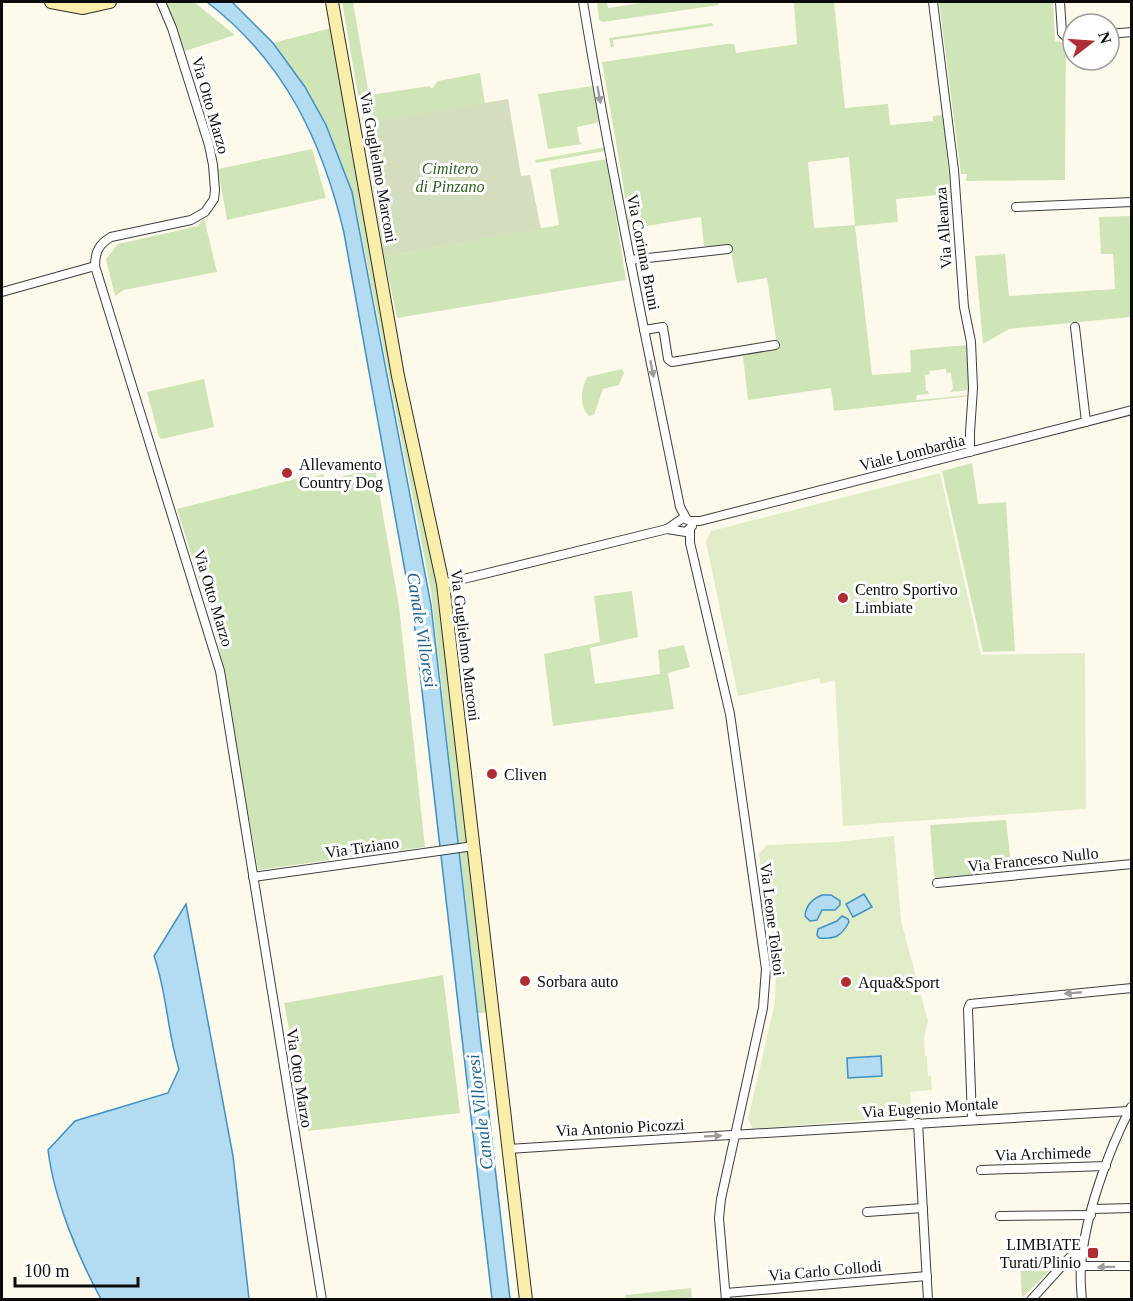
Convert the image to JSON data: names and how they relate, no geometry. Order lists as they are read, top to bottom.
{
  "streets": {
    "street": [
      "Via Otto Marzo",
      "Via Guglielmo Marconi",
      "Via Alleanza",
      "Via Corinna Bruni",
      "Viale Lombardia",
      "Via Tiziano",
      "Via Francesco Nullo",
      "Via Leone Tolstoi",
      "Via Eugenio Montale",
      "Via Antonio Picozzi",
      "Via Archimede",
      "Via Carlo Collodi"
    ]
  },
  "crossings": [
    ["Via Otto Marzo", "Via Tiziano"],
    ["Via Guglielmo Marconi", "Via Tiziano"],
    ["Via Guglielmo Marconi", "Via Antonio Picozzi"],
    ["Via Alleanza", "Viale Lombardia"],
    ["Via Corinna Bruni", "Viale Lombardia"],
    ["Via Corinna Bruni", "Via Leone Tolstoi"],
    ["Viale Lombardia", "Via Leone Tolstoi"],
    ["Via Leone Tolstoi", "Via Eugenio Montale"],
    ["Via Leone Tolstoi", "Via Antonio Picozzi"],
    ["Via Leone Tolstoi", "Via Carlo Collodi"],
    ["Via Eugenio Montale", "Via Antonio Picozzi"]
  ],
  "one_way": ["Via Corinna Bruni", "Via Antonio Picozzi"],
  "water": ["Canale Villoresi"],
  "parks": ["Cimitero di Pinzano"],
  "places": {
    "other": [
      "Allevamento Country Dog",
      "Centro Sportivo Limbiate",
      "Cliven",
      "Sorbara auto",
      "Aqua&Sport"
    ],
    "transit": ["LIMBIATE Turati/Plinio"]
  },
  "scale_bar": "100 m",
  "north": "right"
}
